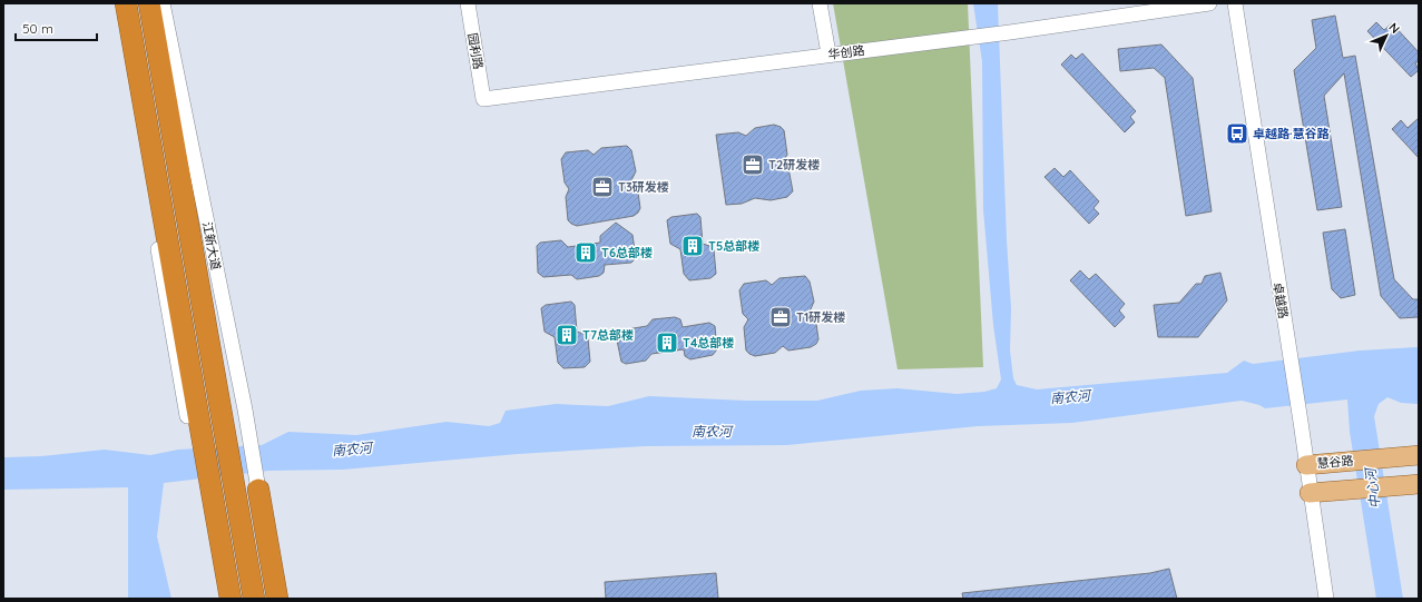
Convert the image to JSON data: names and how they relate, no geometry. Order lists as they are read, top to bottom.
{
  "streets": {
    "highway": ["江新大道"],
    "main road": ["慧谷路"],
    "street": ["园利路", "华创路", "卓越路"]
  },
  "crossings": [
    ["园利路", "华创路"],
    ["卓越路", "慧谷路"]
  ],
  "water": ["南农河", "中心河"],
  "places": {
    "bus stop": ["卓越路·慧谷路"],
    "office": ["T2研发楼", "T3研发楼", "T1研发楼"],
    "building": [
      "T5总部楼",
      "T6总部楼",
      "T7总部楼",
      "T4总部楼"
    ]
  },
  "scale_bar": "50 m",
  "north": "top right"
}
